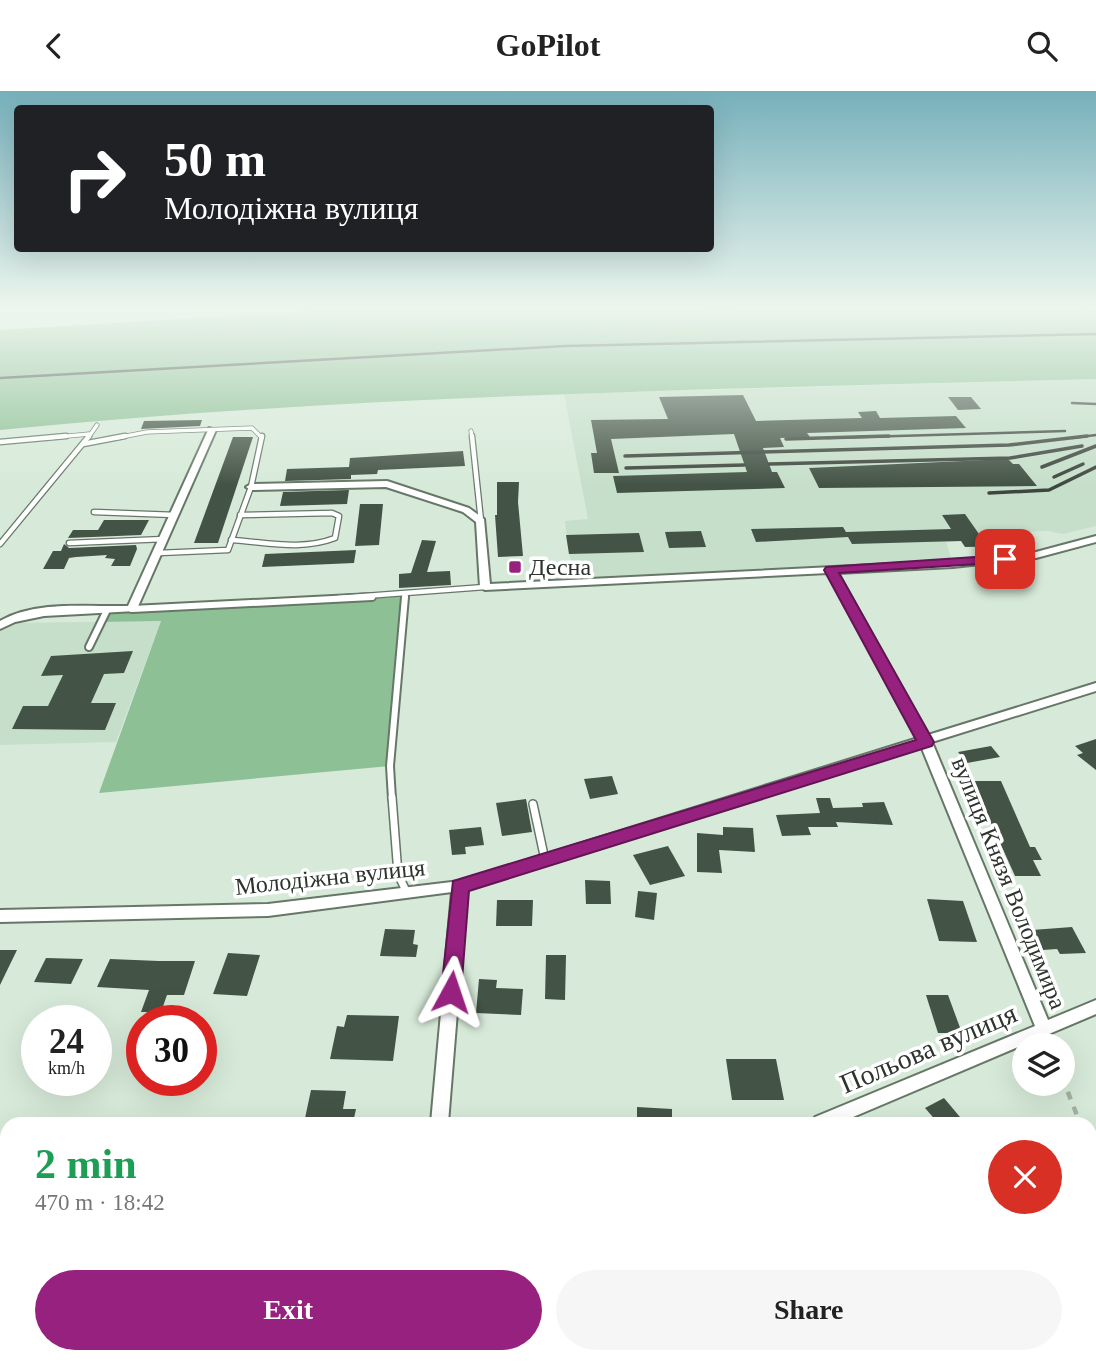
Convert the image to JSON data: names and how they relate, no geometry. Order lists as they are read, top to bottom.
{
  "streets": {
    "street": ["Молодіжна вулиця", "вулиця Князя Володимира", "Польова вулиця"]
  },
  "crossings": [
    ["Молодіжна вулиця", "вулиця Князя Володимира"],
    ["вулиця Князя Володимира", "Польова вулиця"]
  ],
  "places": {
    "transit": ["Десна"]
  },
  "page": {
    "header": "GoPilot",
    "turn": ["50 m", "Молодіжна вулиця"],
    "speed": "24 km/h",
    "limit": "30",
    "heading": ["2 min", "470 m · 18:42"],
    "buttons": ["Exit", "Share"]
  }
}
